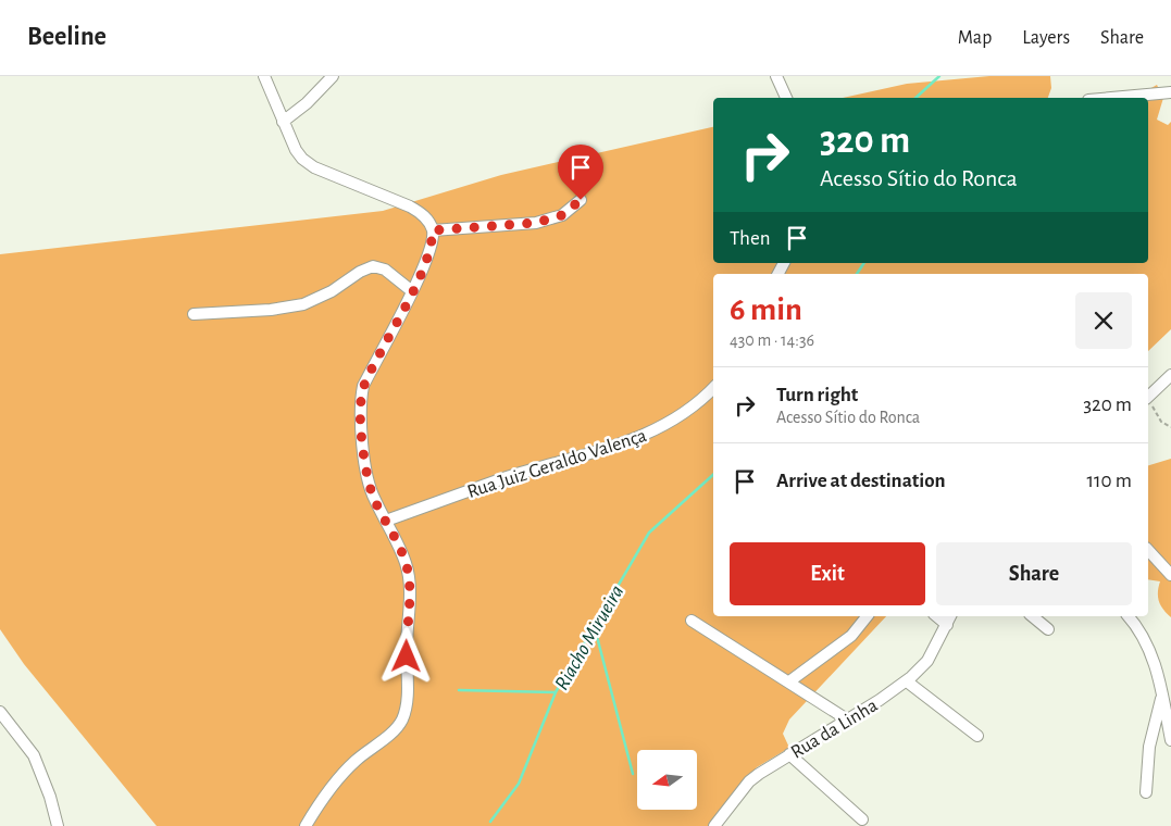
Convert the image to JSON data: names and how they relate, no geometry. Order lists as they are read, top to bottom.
{
  "streets": {
    "street": ["Rua Juiz Geraldo Valença", "Rua da Linha"]
  },
  "water": ["Riacho Mirueira"],
  "north": "left",
  "page": {
    "header": "Beeline",
    "nav": ["Map", "Layers", "Share"],
    "turn": ["320 m", "Acesso Sítio do Ronca"],
    "then": "Then",
    "heading": ["6 min", "430 m · 14:36"],
    "list": [
      {
        "name": "Turn right",
        "note": "Acesso Sítio do Ronca",
        "value": "320 m"
      },
      {
        "name": "Arrive at destination",
        "value": "110 m"
      }
    ],
    "buttons": ["Exit", "Share"]
  }
}
